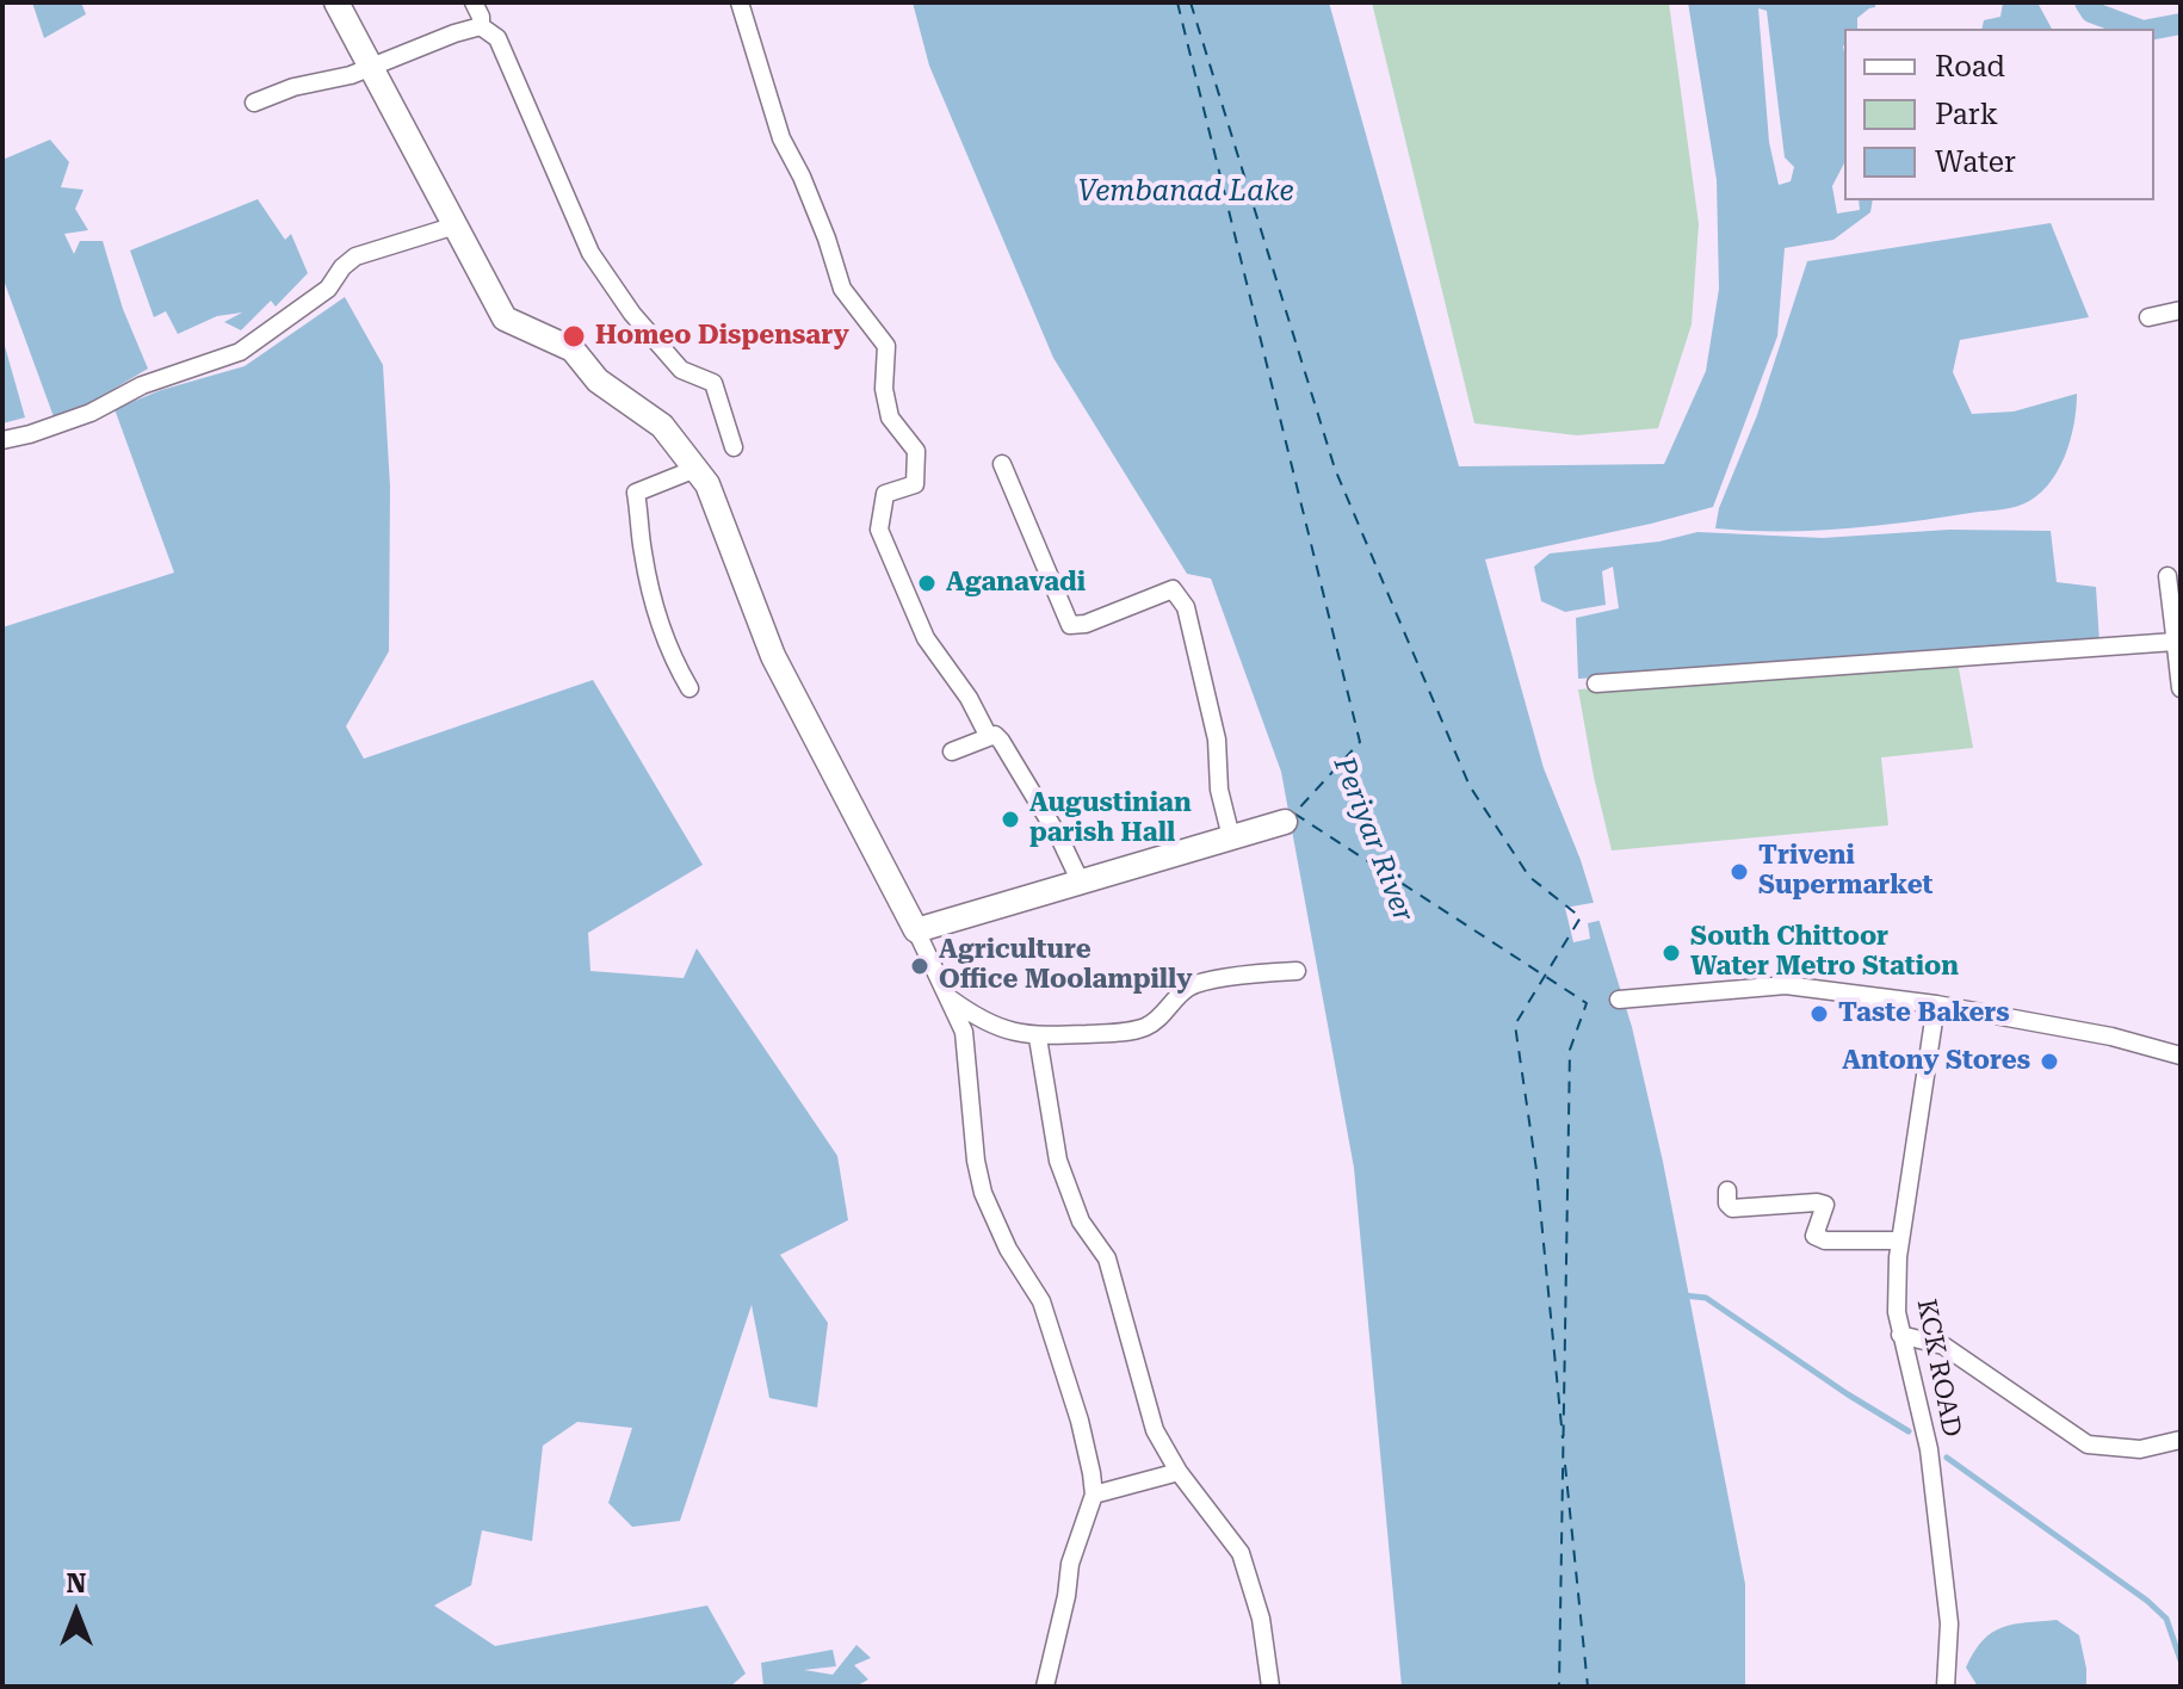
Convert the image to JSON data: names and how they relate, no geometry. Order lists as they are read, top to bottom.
{
  "streets": {
    "street": ["KCK ROAD"]
  },
  "water": ["Vembanad Lake", "Periyar River"],
  "places": [
    "Homeo Dispensary",
    "Aganavadi",
    "Augustinian parish Hall",
    "Triveni Supermarket",
    "South Chittoor Water Metro Station",
    "Agriculture Office Moolampilly",
    "Taste Bakers",
    "Antony Stores"
  ],
  "legend": ["Road", "Park", "Water"],
  "north": "top"
}
